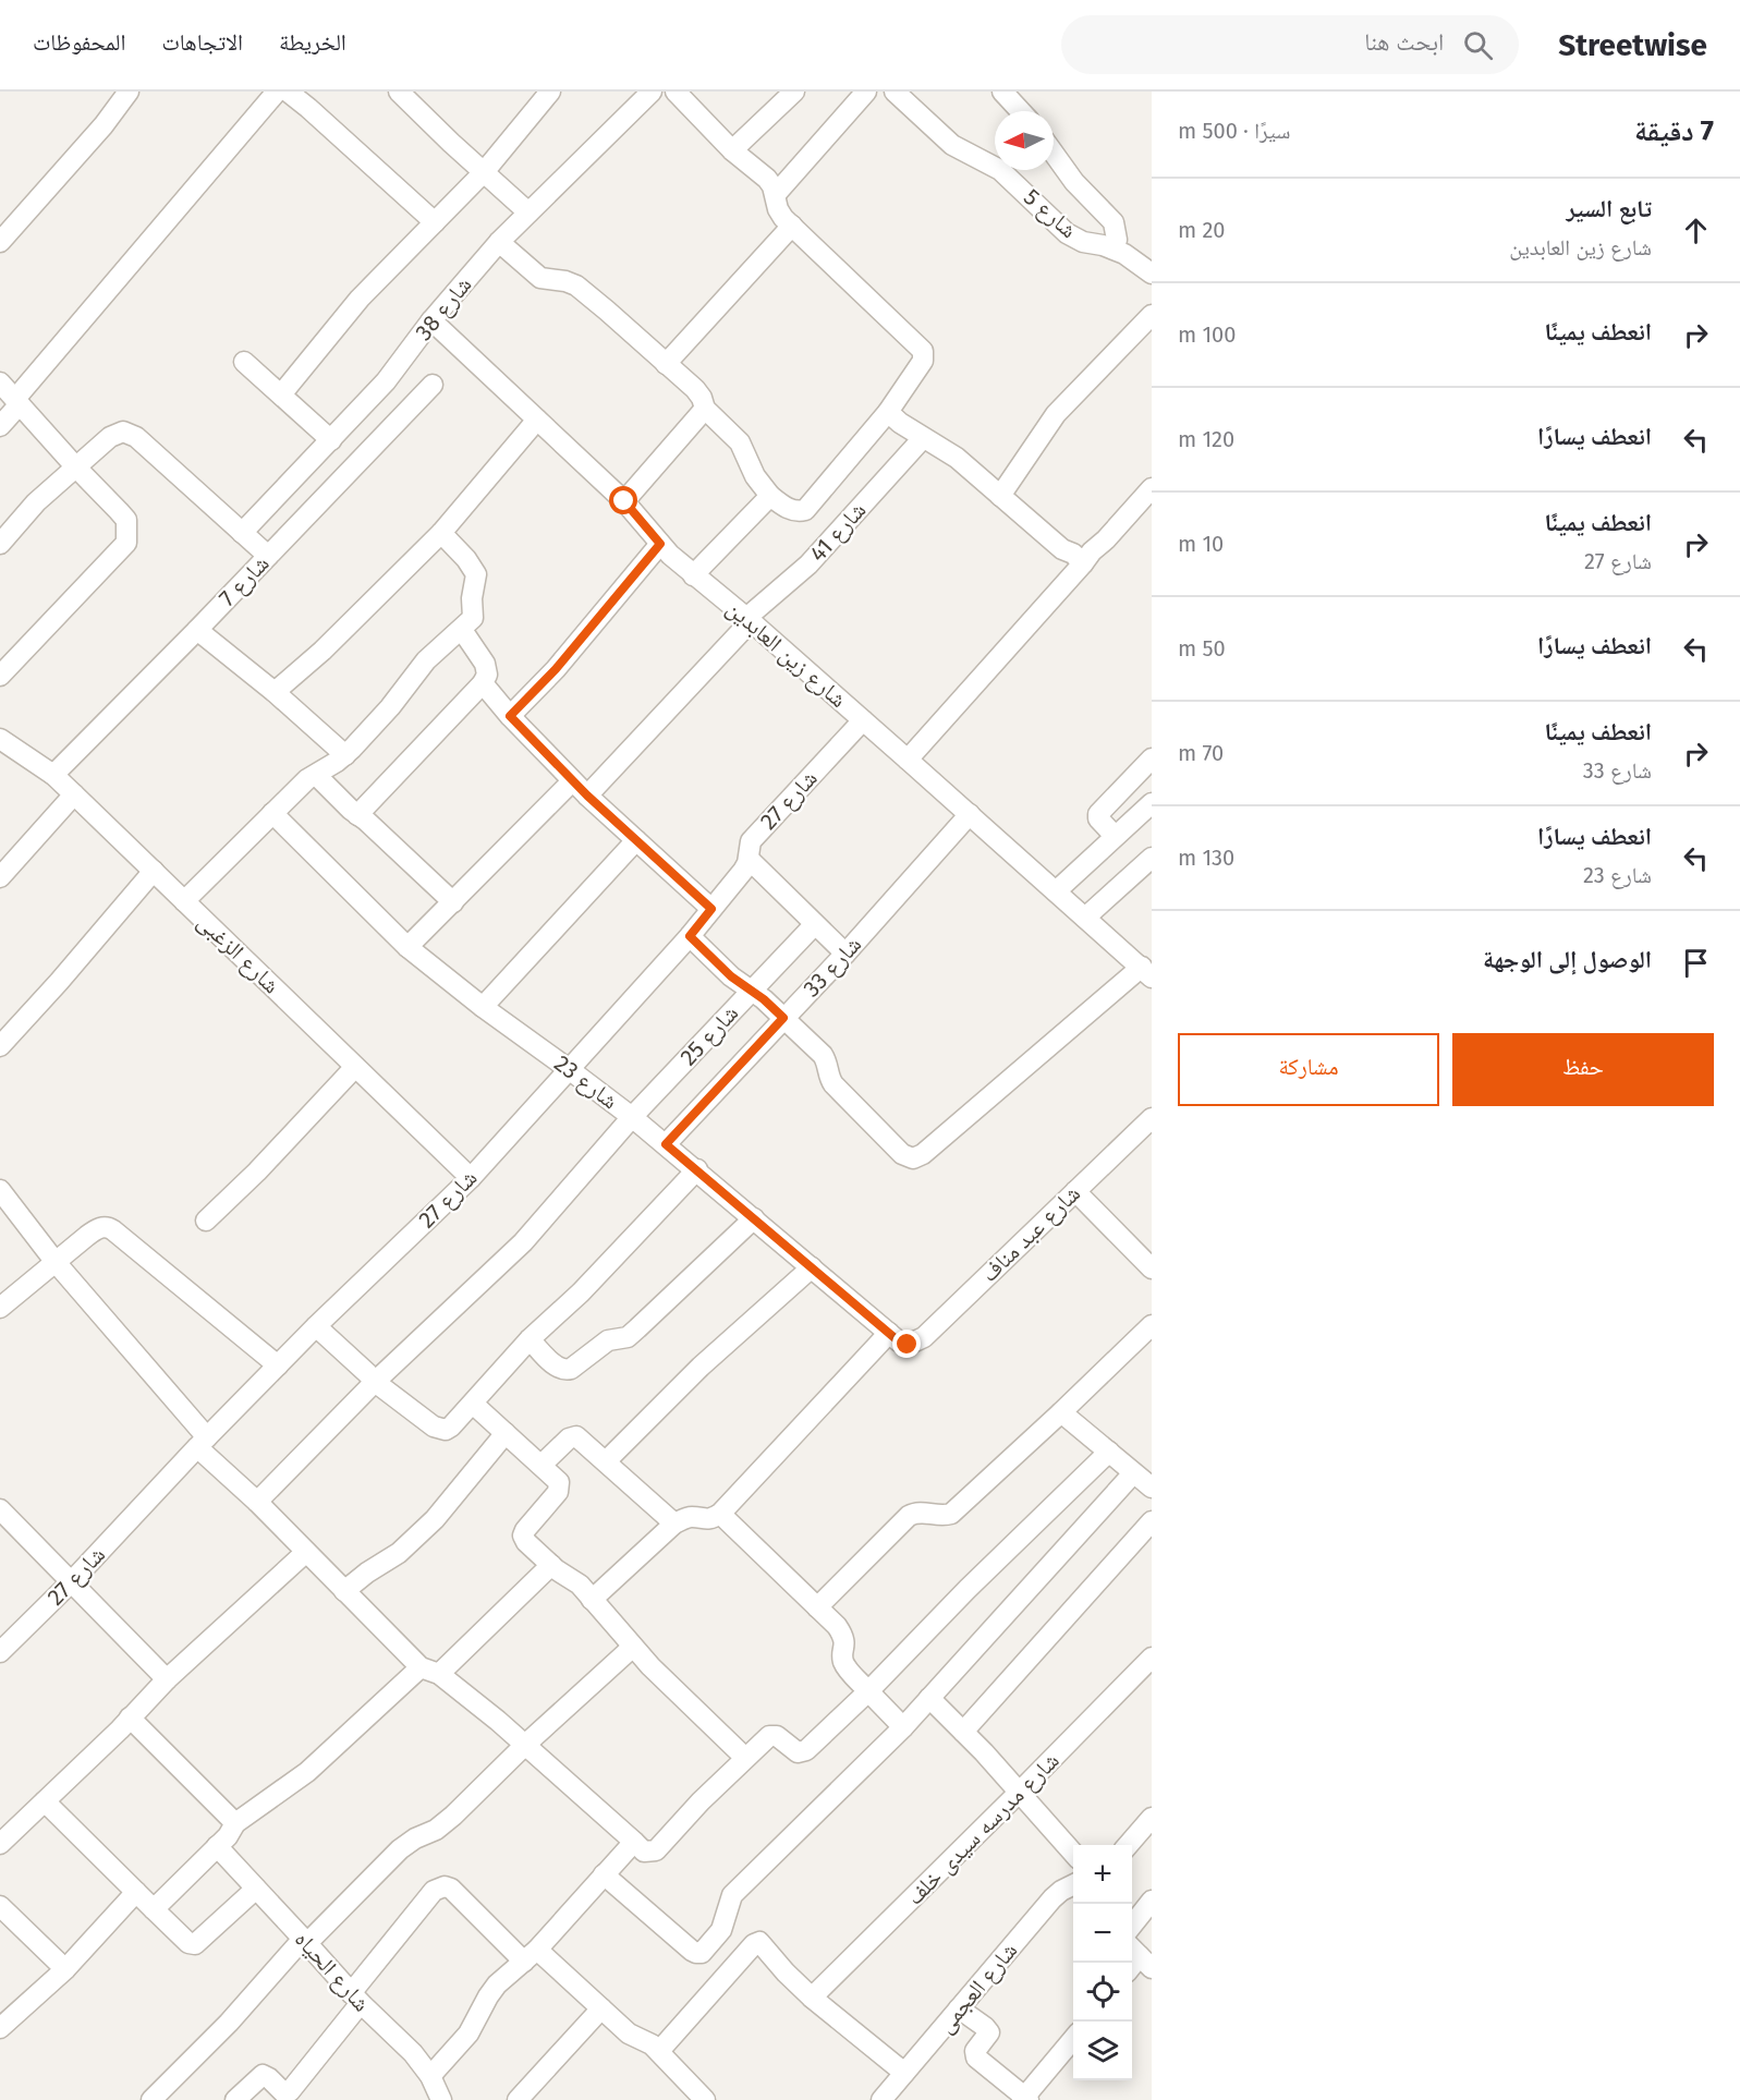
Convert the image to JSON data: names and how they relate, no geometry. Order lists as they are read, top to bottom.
{
  "streets": {
    "street": [
      "شارع 5",
      "شارع 38",
      "شارع 41",
      "شارع 7",
      "شارع زين العابدين",
      "شارع 27",
      "شارع الزغبى",
      "شارع 33",
      "شارع 25",
      "شارع 23",
      "شارع عبد مناف",
      "شارع مدرسه سيدى خلف",
      "شارع الحياه",
      "شارع العجمى"
    ]
  },
  "crossings": [
    ["شارع 38", "شارع زين العابدين"],
    ["شارع 41", "شارع زين العابدين"],
    ["شارع 7", "شارع الزغبى"],
    ["شارع زين العابدين", "شارع 27"],
    ["شارع زين العابدين", "شارع 33"],
    ["شارع 27", "شارع الزغبى"],
    ["شارع 27", "شارع 23"],
    ["شارع 33", "شارع 23"],
    ["شارع 25", "شارع 23"],
    ["شارع 23", "شارع عبد مناف"]
  ],
  "north": "left",
  "page": {
    "header": "Streetwise",
    "search": "ابحث هنا",
    "nav": ["الخريطة", "الاتجاهات", "المحفوظات"],
    "heading": ["7 دقيقة", "سيرًا · 500 m"],
    "list": [
      ["تابع السير", "شارع زين العابدين", "20 m"],
      ["انعطف يمينًا", "100 m"],
      ["انعطف يسارًا", "120 m"],
      ["انعطف يمينًا", "شارع 27", "10 m"],
      ["انعطف يسارًا", "50 m"],
      ["انعطف يمينًا", "شارع 33", "70 m"],
      ["انعطف يسارًا", "شارع 23", "130 m"],
      "الوصول إلى الوجهة"
    ],
    "buttons": ["حفظ", "مشاركة"],
    "map_buttons": ["+", "−"]
  }
}
